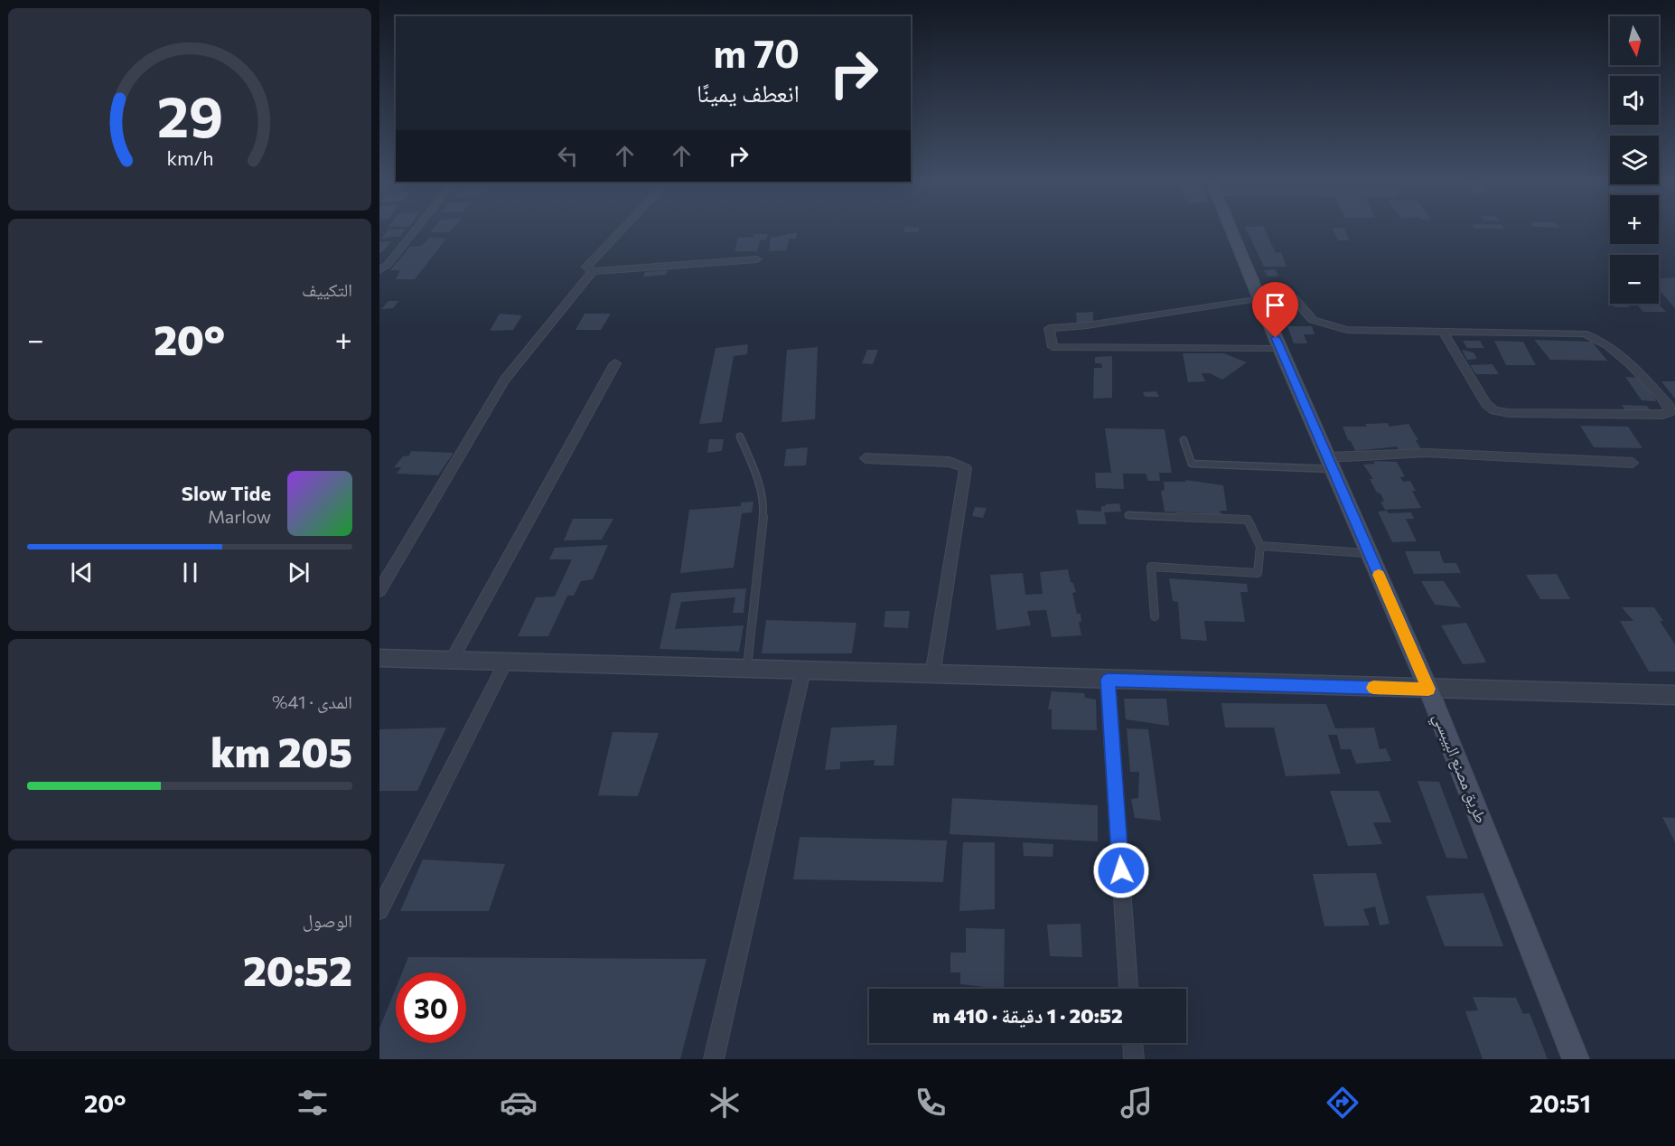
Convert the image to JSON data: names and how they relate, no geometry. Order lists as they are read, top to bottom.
{
  "streets": {
    "main road": ["طريق مصنع البيبسي"]
  },
  "north": "bottom",
  "page": {
    "map_buttons": ["+", "−"],
    "turn": ["70 m", "انعطف يمينًا"],
    "tile": [
      "التكييف",
      ["المدى · 41%", "205 km"],
      ["الوصول", "20:52"]
    ],
    "heat": ["−", "20°", "+"],
    "song": ["Slow Tide", "Marlow"],
    "limit": "30",
    "trip": "20:52 · 1 دقيقة · 410 m",
    "tabs": ["20:51", "20°"],
    "gauge": ["29", "km/h"]
  }
}
